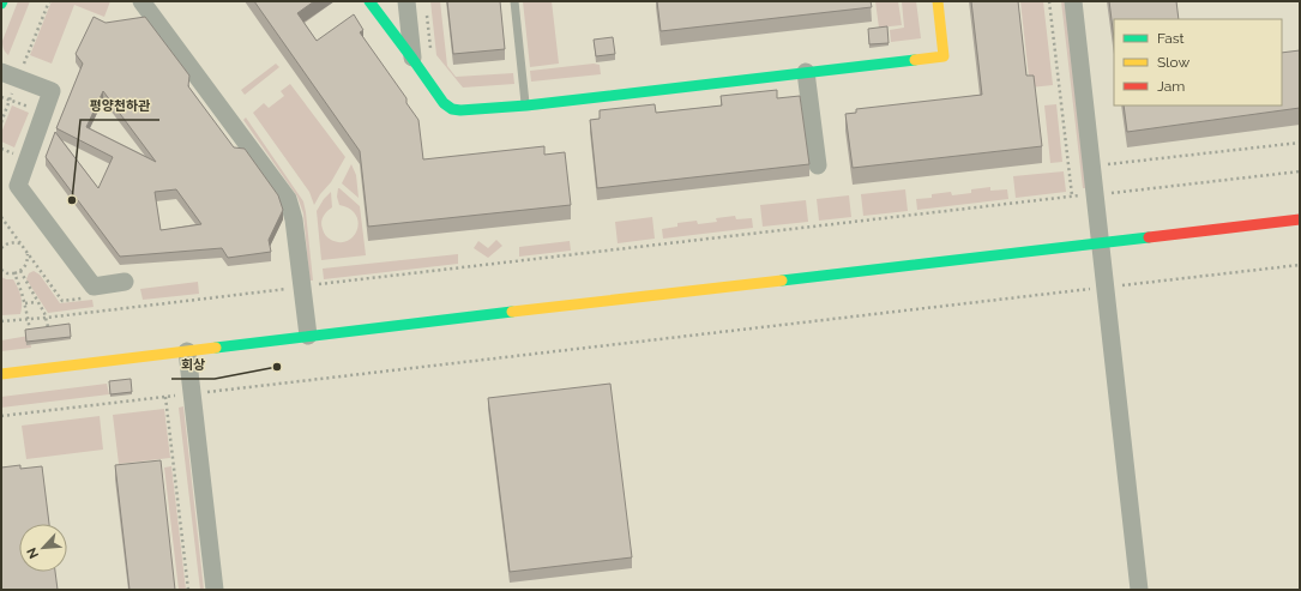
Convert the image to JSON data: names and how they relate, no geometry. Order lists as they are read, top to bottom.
{
  "places": ["평양천하관", "회상"],
  "legend": ["Fast", "Slow", "Jam"],
  "north": "bottom left"
}
